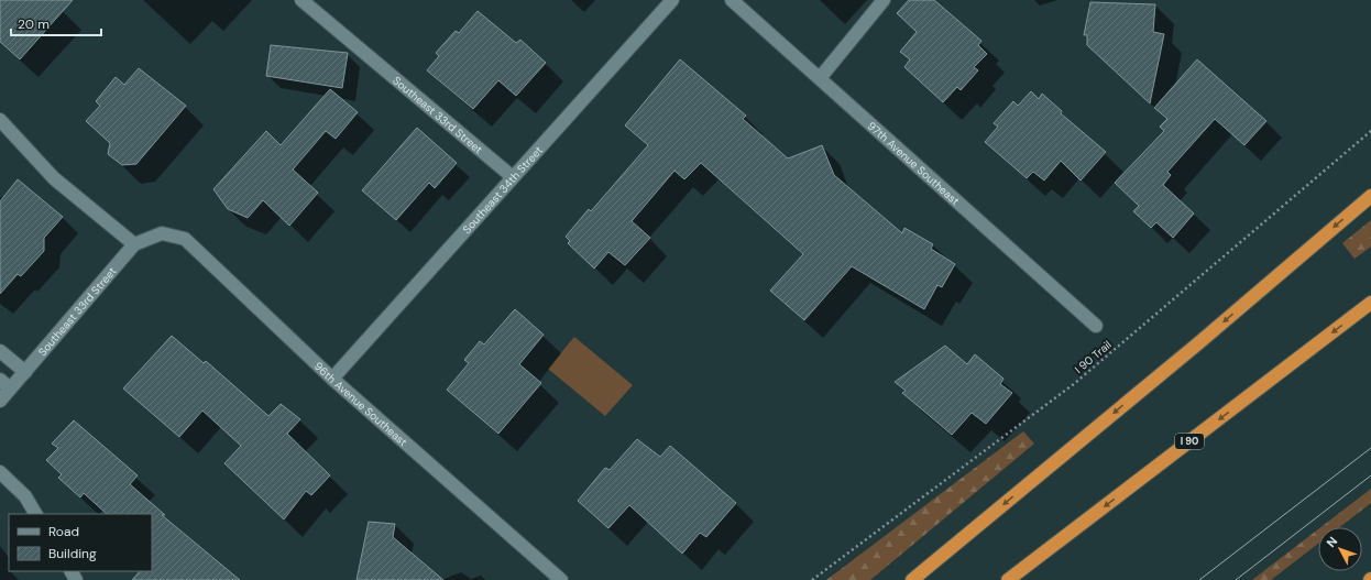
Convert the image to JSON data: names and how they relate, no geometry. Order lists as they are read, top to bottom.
{
  "streets": {
    "highway": ["I 90"],
    "street": [
      "Southeast 33rd Street",
      "97th Avenue Southeast",
      "Southeast 34th Street",
      "96th Avenue Southeast"
    ],
    "path": ["I 90 Trail"]
  },
  "crossings": [
    ["Southeast 33rd Street", "Southeast 34th Street"],
    ["Southeast 33rd Street", "96th Avenue Southeast"],
    ["Southeast 34th Street", "96th Avenue Southeast"]
  ],
  "legend": ["Road", "Building"],
  "scale_bar": "20 m",
  "north": "top left"
}
